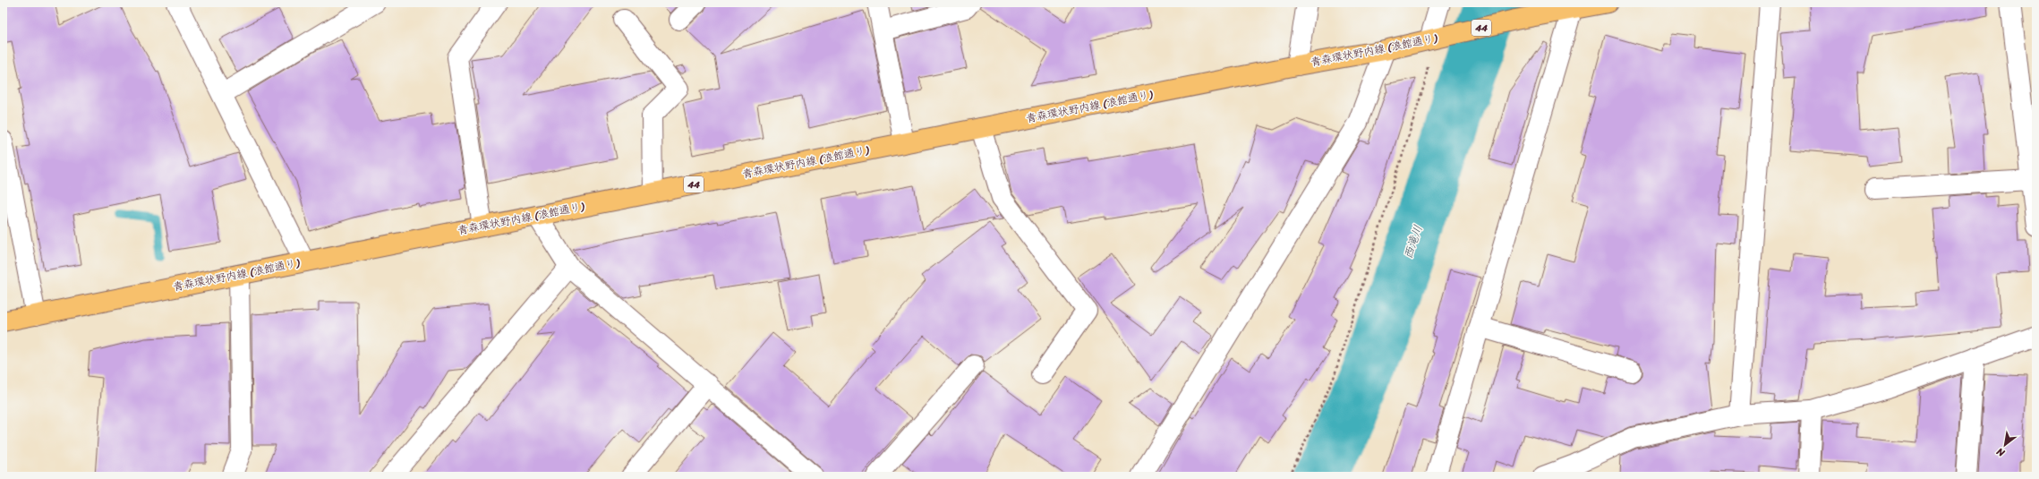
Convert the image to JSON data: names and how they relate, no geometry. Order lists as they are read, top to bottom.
{
  "streets": {
    "main road": ["44", "青森環状野内線 (浪館通り)"]
  },
  "water": ["西滝川"],
  "north": "bottom left"
}
